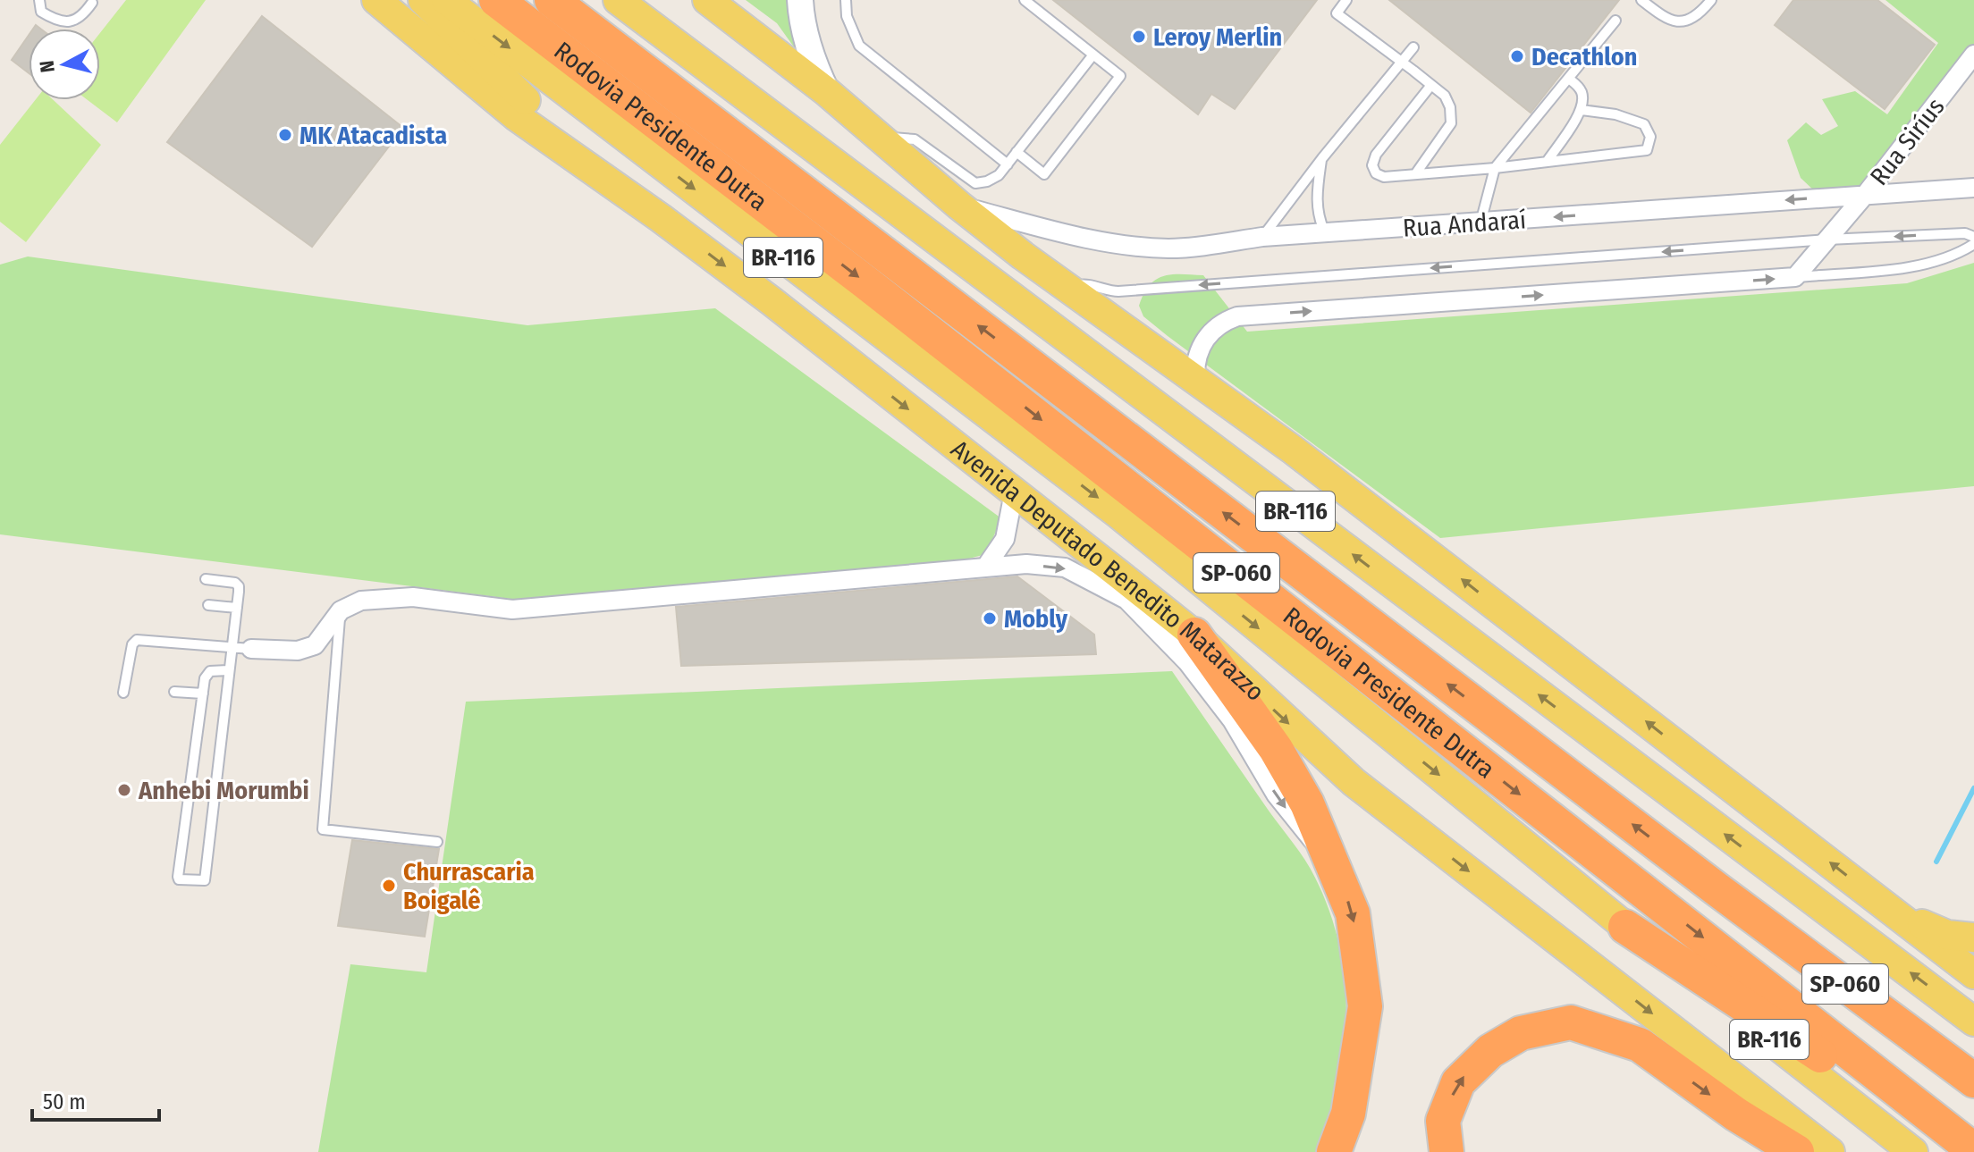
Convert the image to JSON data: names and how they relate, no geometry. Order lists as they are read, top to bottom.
{
  "streets": {
    "highway": ["Rodovia Presidente Dutra", "SP-060"],
    "main road": ["BR-116", "Avenida Deputado Benedito Matarazzo"],
    "street": ["Rua Siríus", "Rua Andaraí"]
  },
  "crossings": [
    ["Rua Siríus", "Rua Andaraí"]
  ],
  "places": [
    "Leroy Merlin",
    "Decathlon",
    "MK Atacadista",
    "Mobly",
    "Anhebi Morumbi",
    "Churrascaria Boigalê"
  ],
  "scale_bar": "50 m",
  "north": "left"
}
